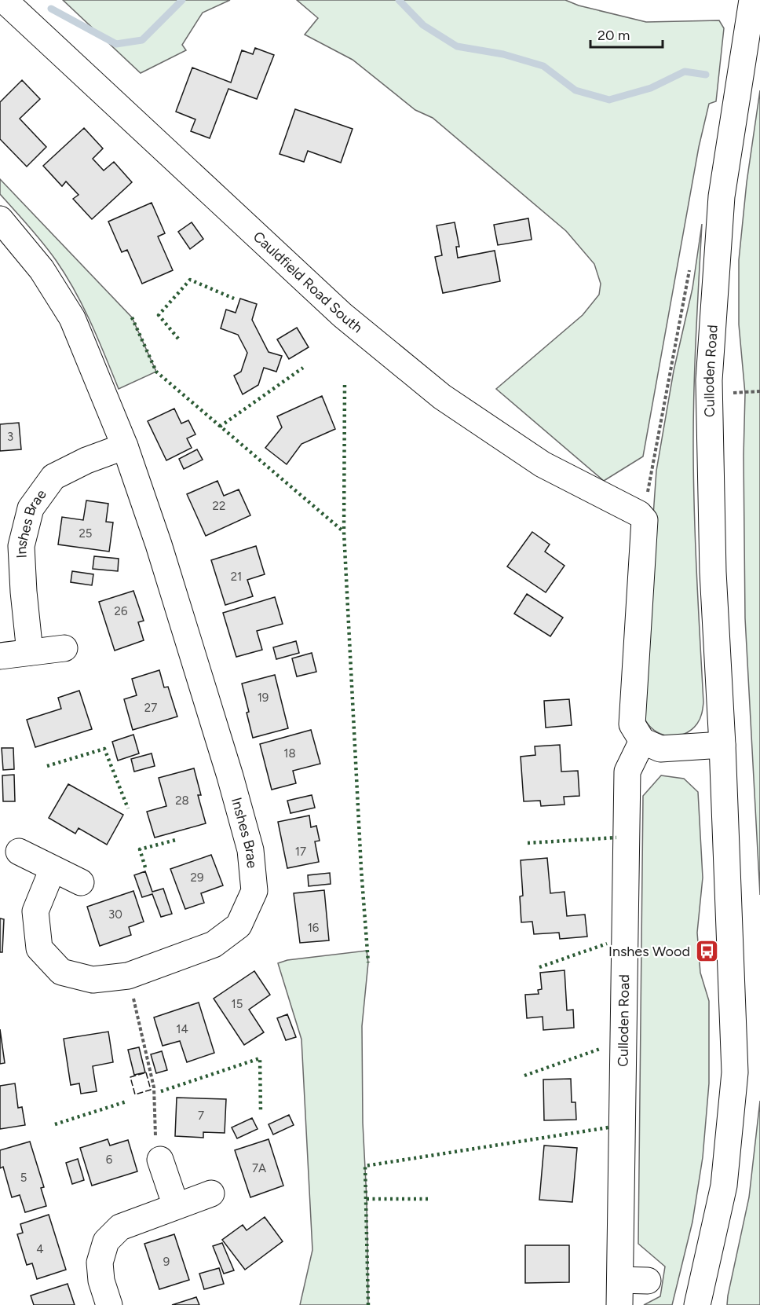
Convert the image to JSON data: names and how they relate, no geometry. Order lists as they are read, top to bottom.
{
  "streets": {
    "street": ["Cauldfield Road South", "Culloden Road", "Inshes Brae"]
  },
  "places": {
    "bus stop": ["Inshes Wood"]
  },
  "house_numbers": [
    "3",
    "22",
    "25",
    "21",
    "26",
    "19",
    "27",
    "18",
    "28",
    "17",
    "29",
    "30",
    "16",
    "15",
    "14",
    "7",
    "6",
    "7A",
    "5",
    "4",
    "9"
  ],
  "scale_bar": "20 m"
}
